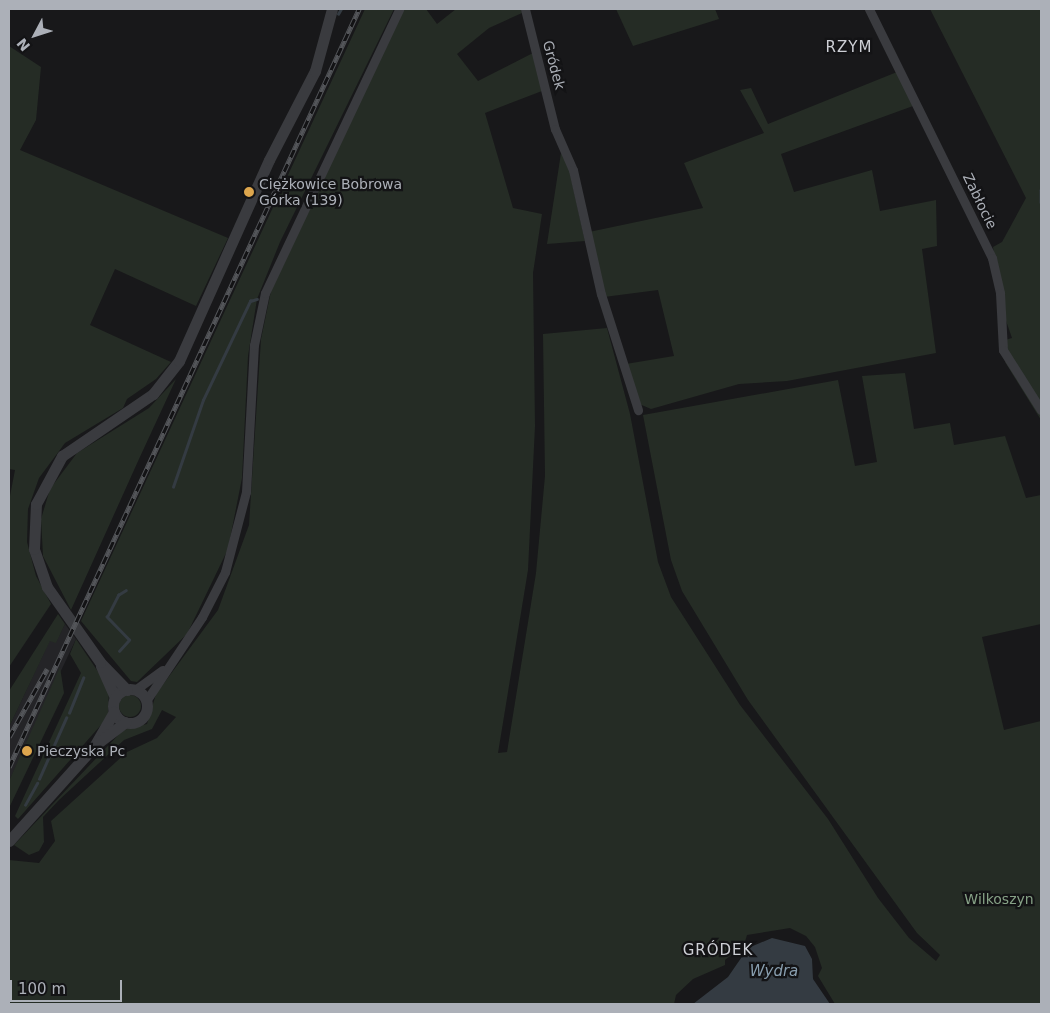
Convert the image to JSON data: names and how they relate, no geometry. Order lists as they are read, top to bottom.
{
  "streets": {
    "street": ["Gródek", "Zabłocie"]
  },
  "districts": ["RZYM", "GRÓDEK"],
  "water": ["Wydra"],
  "parks": ["Wilkoszyn"],
  "places": ["Ciężkowice Bobrowa Górka (139)", "Pieczyska Pc"],
  "scale_bar": "100 m",
  "north": "bottom left"
}
